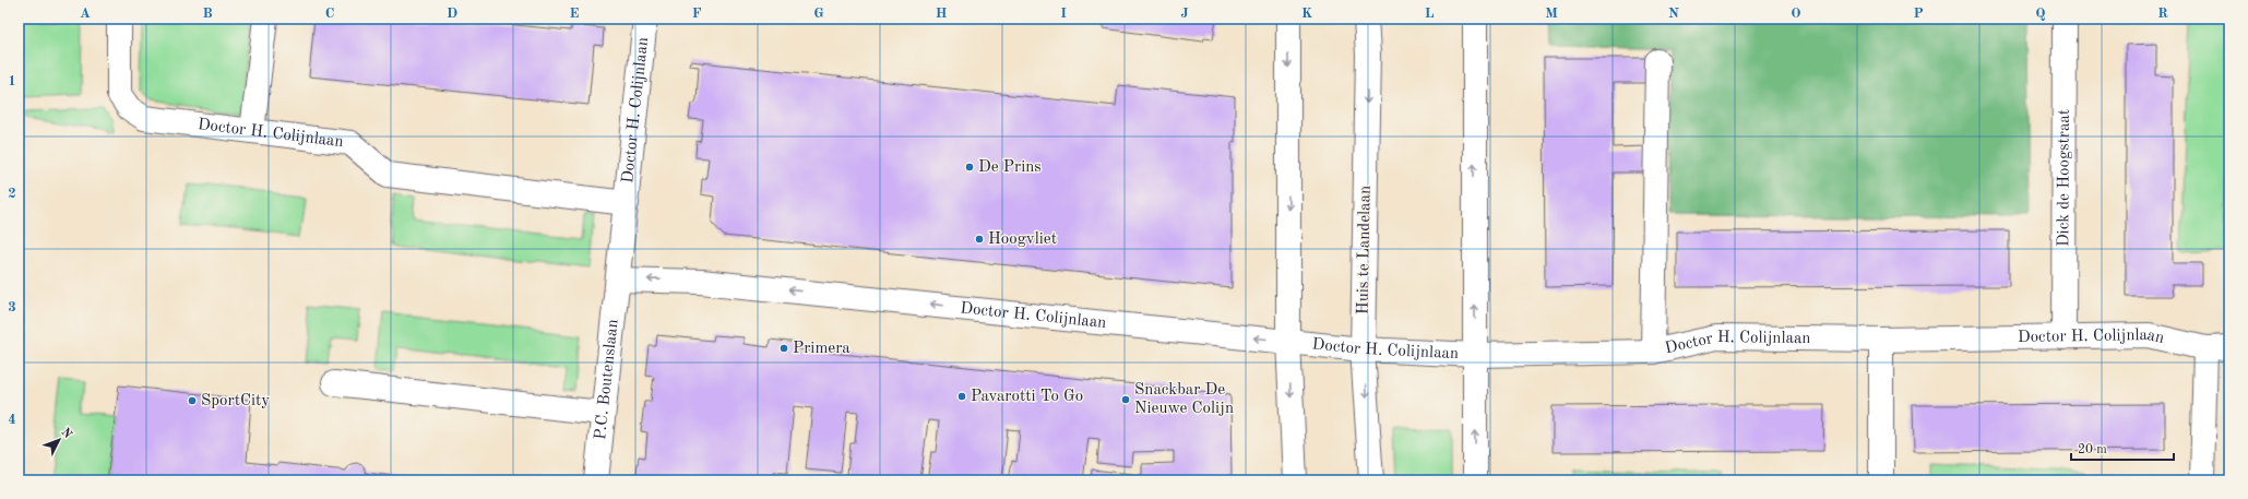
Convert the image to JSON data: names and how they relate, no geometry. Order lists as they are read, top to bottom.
{
  "streets": {
    "street": [
      "Doctor H. Colijnlaan",
      "Dick de Hoogstraat",
      "Huis te Landelaan",
      "P.C. Boutenslaan"
    ]
  },
  "crossings": [
    ["Doctor H. Colijnlaan", "Dick de Hoogstraat"],
    ["Doctor H. Colijnlaan", "Huis te Landelaan"],
    ["Doctor H. Colijnlaan", "P.C. Boutenslaan"]
  ],
  "places": [
    "De Prins",
    "Hoogvliet",
    "Primera",
    "Pavarotti To Go",
    "Snackbar De Nieuwe Colijn",
    "SportCity"
  ],
  "scale_bar": "20 m",
  "north": "top right",
  "grid": {
    "columns": [
      "A",
      "B",
      "C",
      "D",
      "E",
      "F",
      "G",
      "H",
      "I",
      "J",
      "K",
      "L",
      "M",
      "N",
      "O",
      "P",
      "Q",
      "R"
    ],
    "rows": [
      "1",
      "2",
      "3",
      "4"
    ]
  }
}
